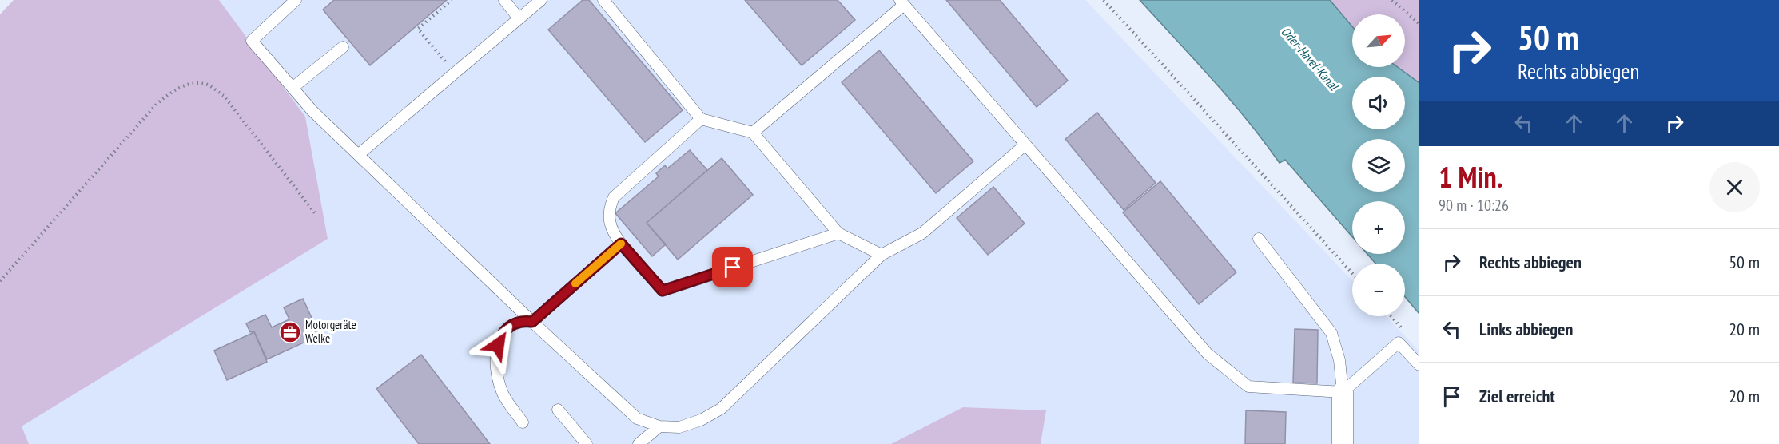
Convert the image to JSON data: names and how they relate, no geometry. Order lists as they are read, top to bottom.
{
  "water": ["Oder-Havel-Kanal"],
  "places": {
    "office": ["Motorgeräte Welke"]
  },
  "north": "top right",
  "page": {
    "turn": ["50 m", "Rechts abbiegen"],
    "map_buttons": ["+", "−"],
    "heading": ["1 Min.", "90 m · 10:26"],
    "list": [
      {
        "name": "Rechts abbiegen",
        "value": "50 m"
      },
      {
        "name": "Links abbiegen",
        "value": "20 m"
      },
      {
        "name": "Ziel erreicht",
        "value": "20 m"
      }
    ]
  }
}
